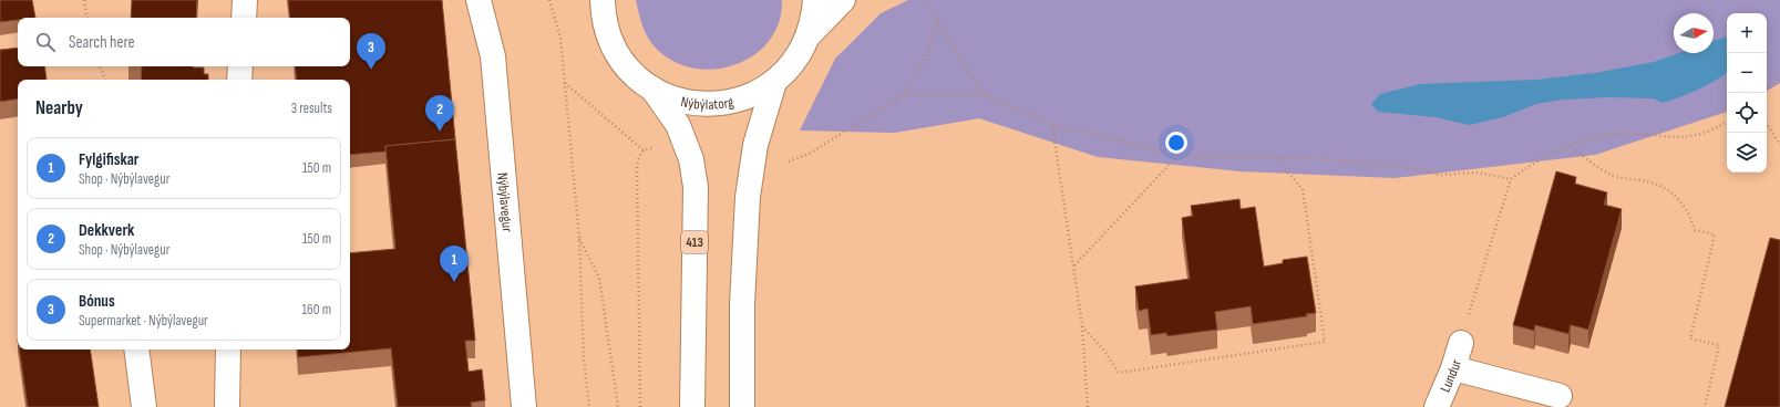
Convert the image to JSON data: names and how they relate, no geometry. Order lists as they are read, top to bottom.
{
  "streets": {
    "main road": [
      "Nýbýlatorg",
      "Nýbýlavegur",
      "413",
      "Lundur"
    ]
  },
  "crossings": [
    ["Nýbýlatorg", "413"]
  ],
  "north": "right",
  "page": {
    "map_buttons": ["+", "−"],
    "search": "Search here",
    "pins": ["3", "2", "1"],
    "heading": ["Nearby", "3 results"],
    "list": [
      {
        "mark": "1",
        "name": "Fylgifiskar",
        "note": "Shop · Nýbýlavegur",
        "value": "150 m"
      },
      {
        "mark": "2",
        "name": "Dekkverk",
        "note": "Shop · Nýbýlavegur",
        "value": "150 m"
      },
      {
        "mark": "3",
        "name": "Bónus",
        "note": "Supermarket · Nýbýlavegur",
        "value": "160 m"
      }
    ]
  }
}
